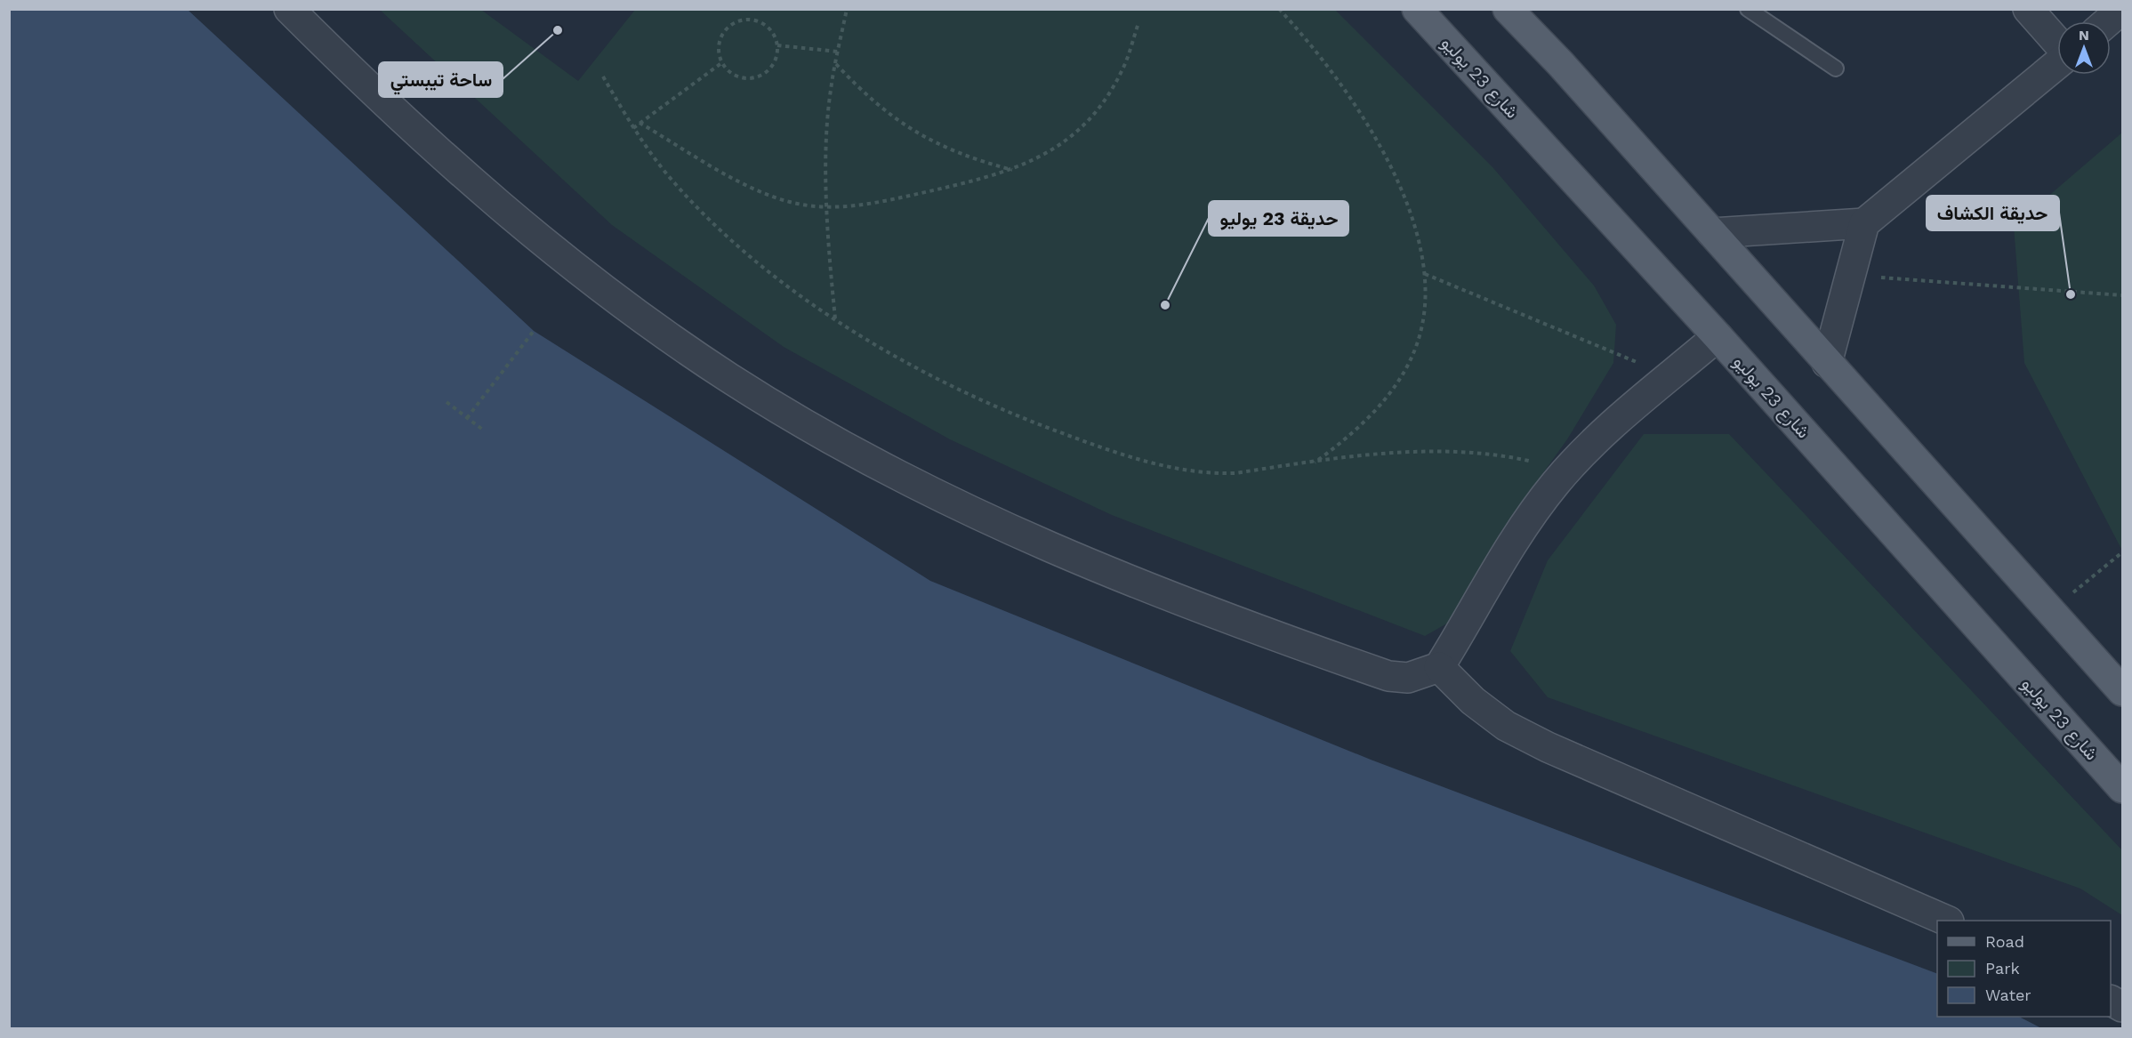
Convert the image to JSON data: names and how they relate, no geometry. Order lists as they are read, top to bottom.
{
  "streets": {
    "main road": ["شارع 23 يوليو"]
  },
  "places": ["ساحة تيبستي", "حديقة الكشاف", "حديقة 23 يوليو"],
  "legend": ["Road", "Park", "Water"],
  "north": "top"
}
